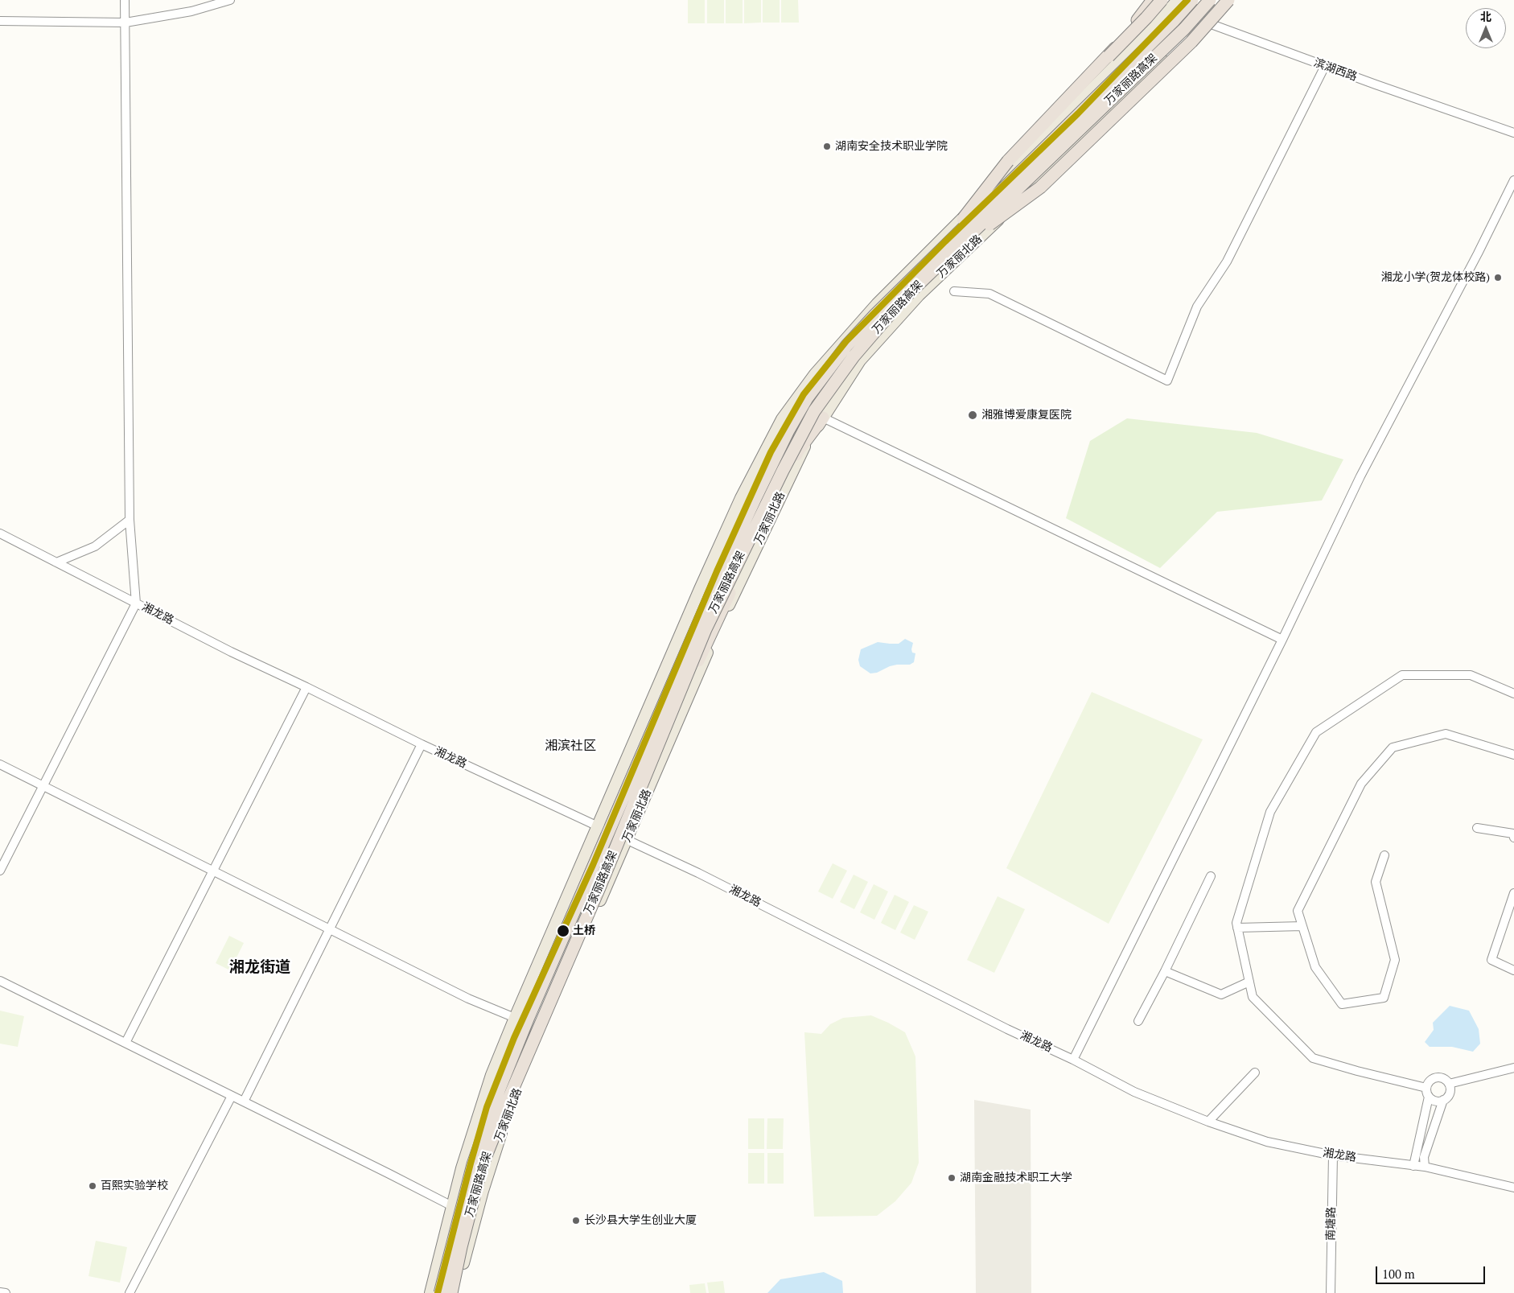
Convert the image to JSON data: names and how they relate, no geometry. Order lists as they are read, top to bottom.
{
  "streets": {
    "highway": ["万家丽路高架"],
    "main road": ["万家丽北路"],
    "street": ["滨湖西路", "湘龙路", "南塘路"]
  },
  "crossings": [
    ["滨湖西路", "万家丽北路"],
    ["万家丽北路", "湘龙路"],
    ["湘龙路", "南塘路"]
  ],
  "districts": ["湘滨社区", "湘龙街道"],
  "places": [
    "湖南安全技术职业学院",
    "湘龙小学(贺龙体校路)",
    "湘雅博爱康复医院",
    "土桥",
    "湖南金融技术职工大学",
    "百熙实验学校",
    "长沙县大学生创业大厦"
  ],
  "scale_bar": "100 m",
  "north": "top"
}
